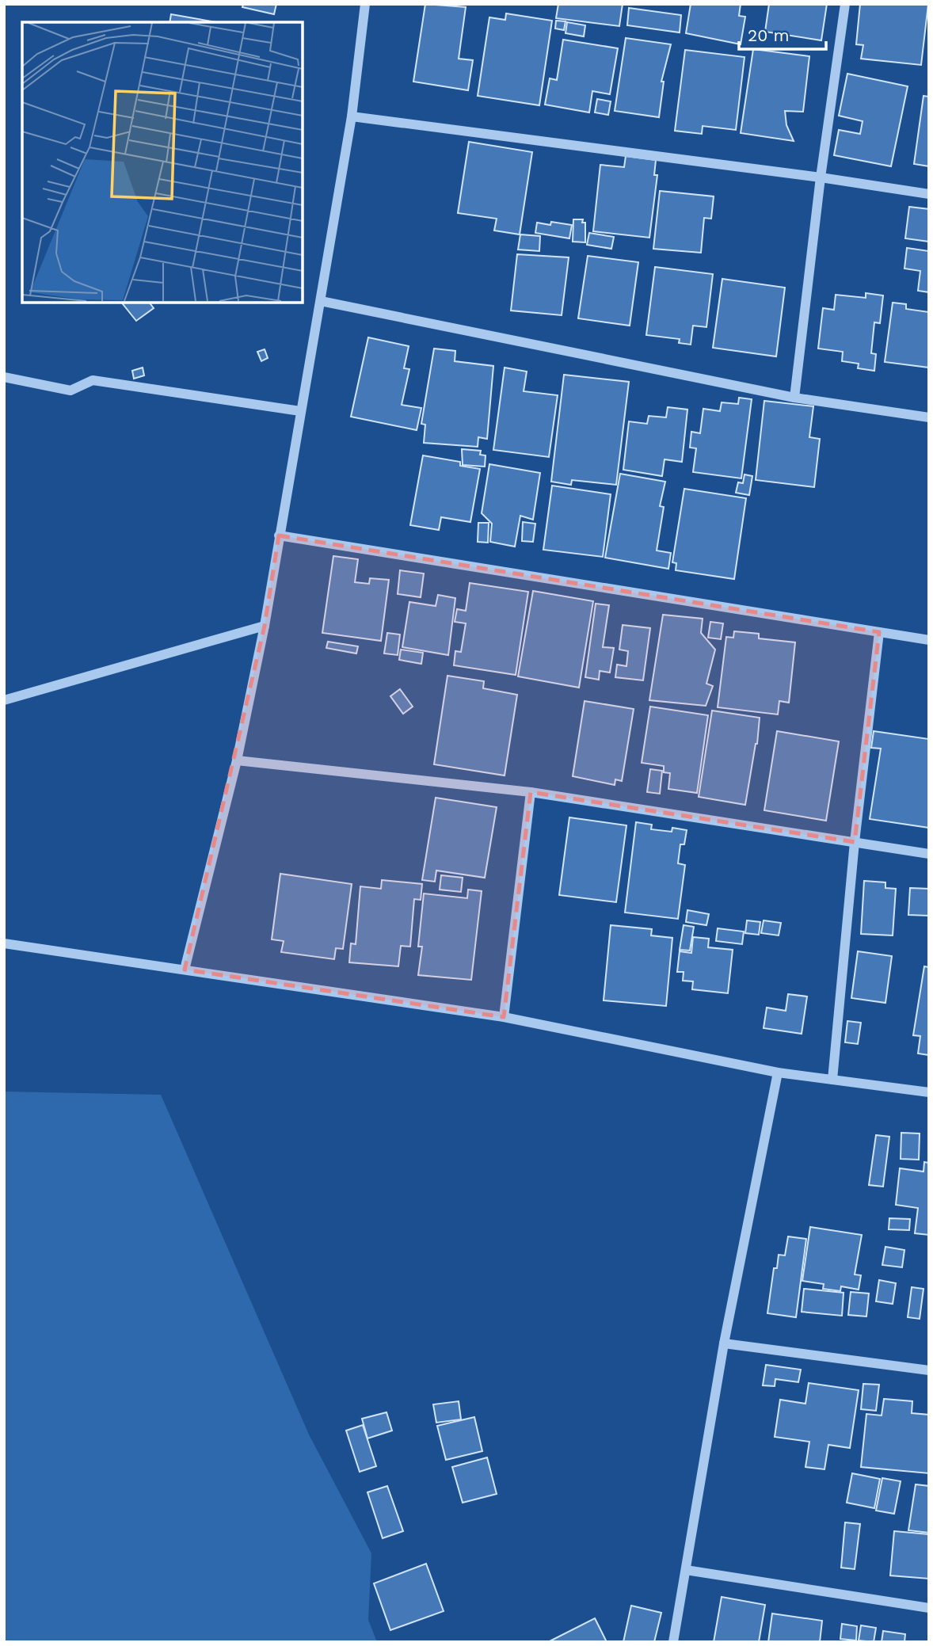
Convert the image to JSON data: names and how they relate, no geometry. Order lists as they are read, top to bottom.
{
  "scale_bar": "20 m"
}
